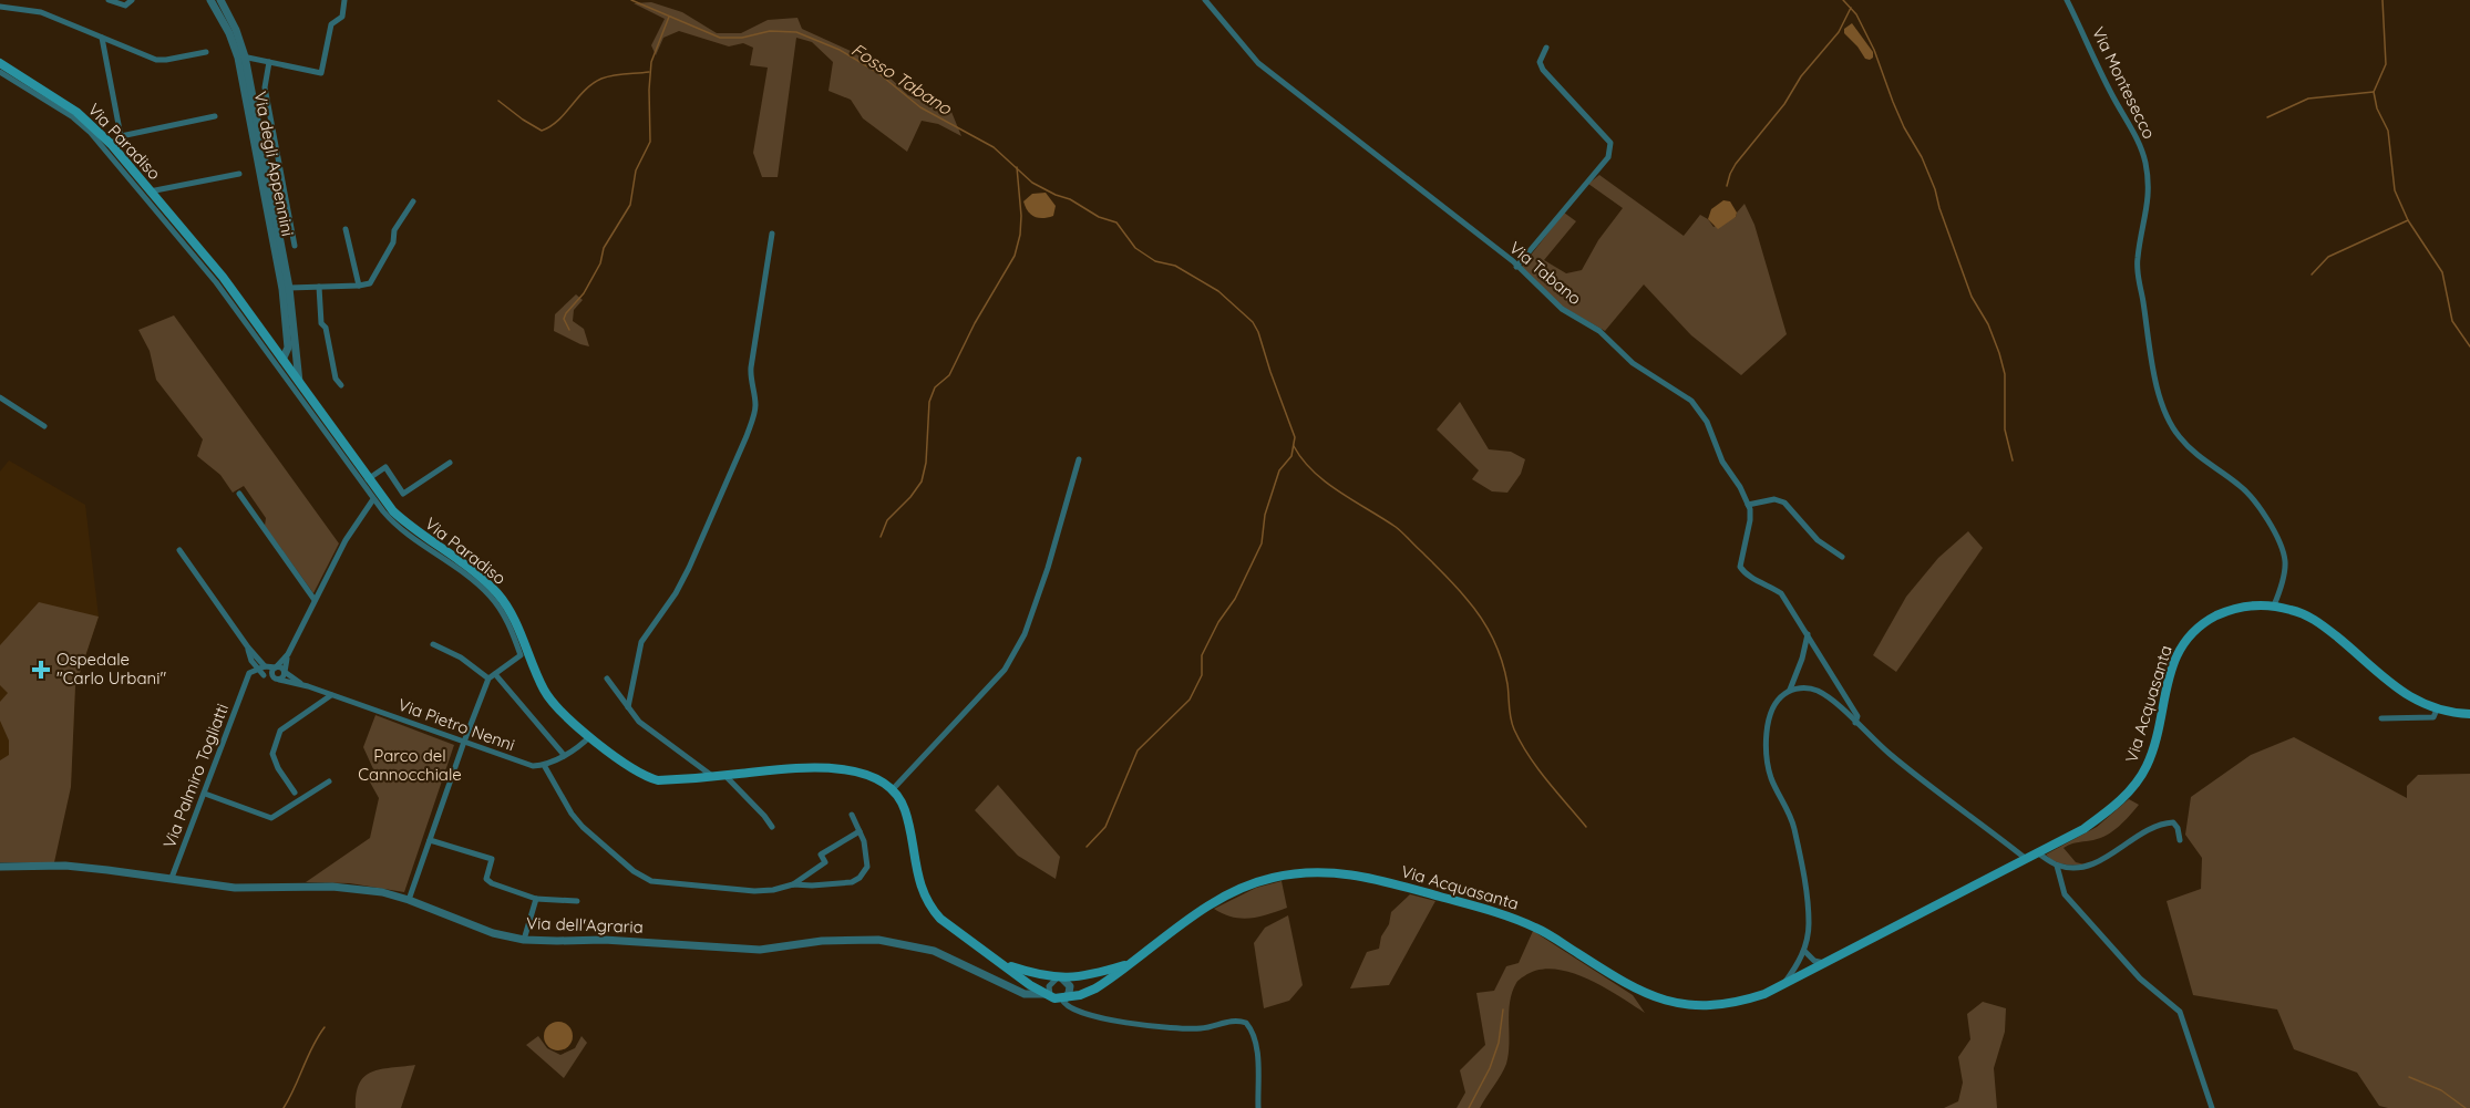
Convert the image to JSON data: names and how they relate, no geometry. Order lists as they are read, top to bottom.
{
  "streets": {
    "main road": ["Via Paradiso", "Via Acquasanta"],
    "street": [
      "Via Montesecco",
      "Via degli Appennini",
      "Via Tabano",
      "Via Pietro Nenni",
      "Via Palmiro Togliatti",
      "Via dell'Agraria"
    ]
  },
  "crossings": [
    ["Via Montesecco", "Via Acquasanta"],
    ["Via Paradiso", "Via degli Appennini"],
    ["Via Acquasanta", "Via dell'Agraria"],
    ["Via Palmiro Togliatti", "Via dell'Agraria"]
  ],
  "water": ["Fosso Tabano"],
  "parks": ["Parco del Cannocchiale"],
  "places": {
    "health": ["Ospedale \"Carlo Urbani\""]
  }
}
